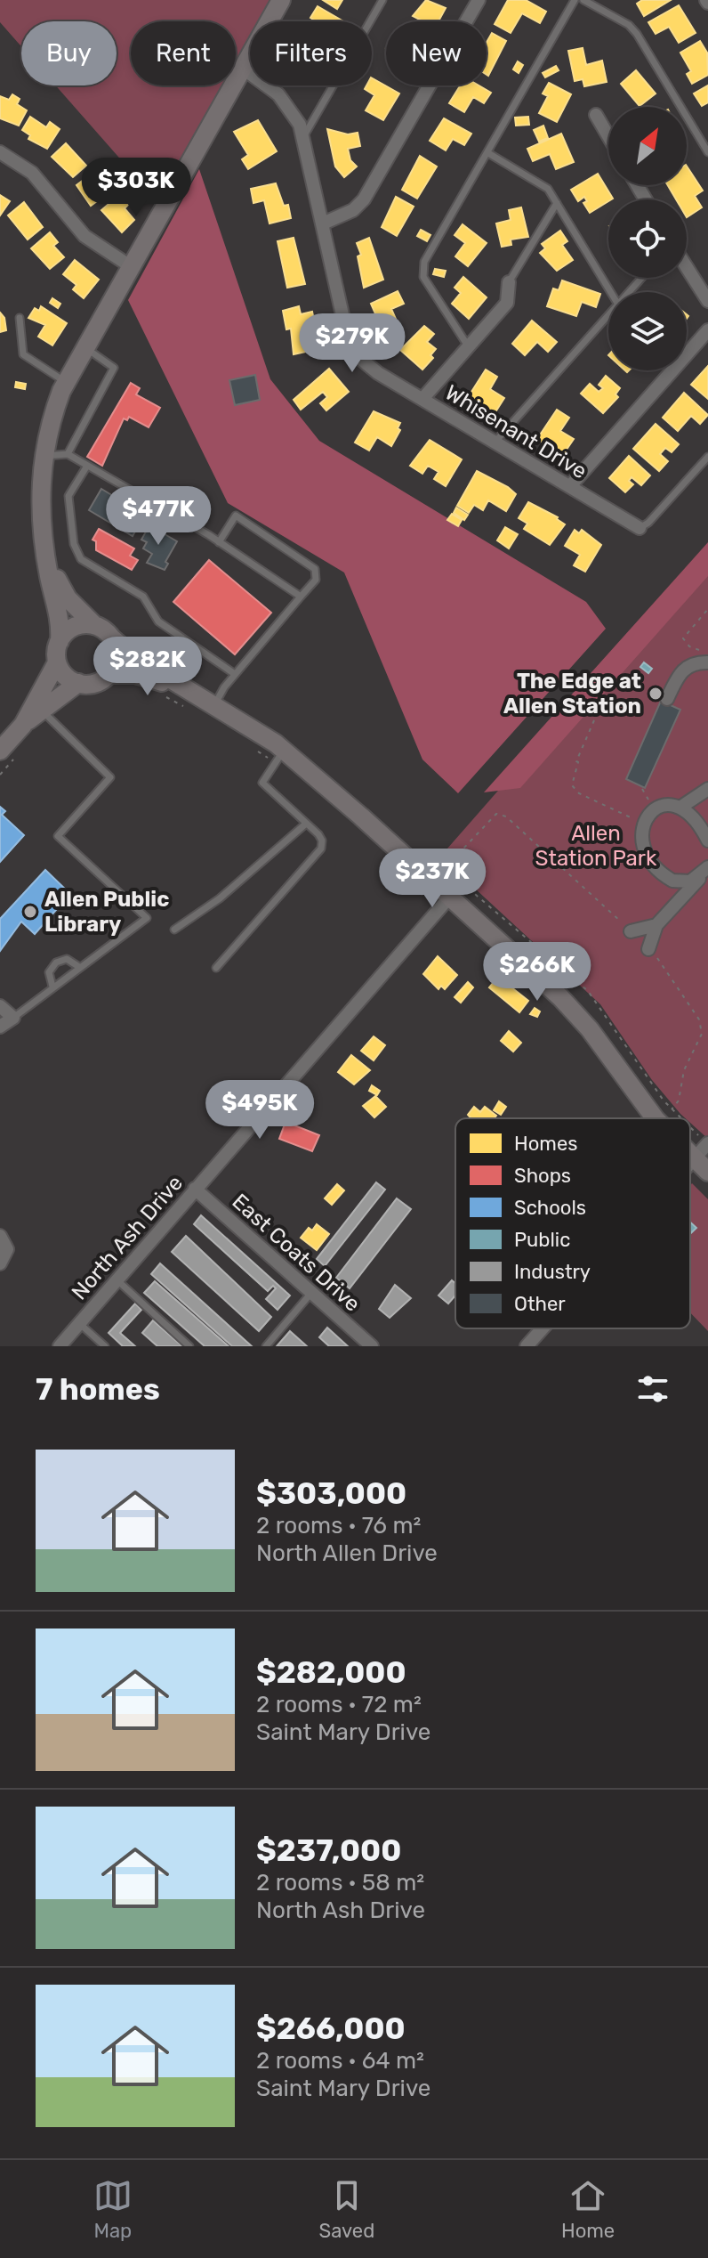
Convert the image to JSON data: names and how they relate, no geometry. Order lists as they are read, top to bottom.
{
  "streets": {
    "street": ["Whisenant Drive", "North Ash Drive", "East Coats Drive"]
  },
  "crossings": [
    ["North Ash Drive", "East Coats Drive"]
  ],
  "parks": ["Allen Station Park"],
  "places": ["The Edge at Allen Station", "Allen Public Library"],
  "legend": [
    "Homes",
    "Shops",
    "Schools",
    "Public",
    "Industry",
    "Other"
  ],
  "north": "top right",
  "page": {
    "chip": [
      "Buy",
      "Rent",
      "Filters",
      "New"
    ],
    "price": [
      "$303K",
      "$279K",
      "$477K",
      "$282K",
      "$237K",
      "$266K",
      "$495K"
    ],
    "heading": "7 homes",
    "list": [
      {
        "name": "$303,000",
        "note": "2 rooms · 76 m² · North Allen Drive"
      },
      {
        "name": "$282,000",
        "note": "2 rooms · 72 m² · Saint Mary Drive"
      },
      {
        "name": "$237,000",
        "note": "2 rooms · 58 m² · North Ash Drive"
      },
      {
        "name": "$266,000",
        "note": "2 rooms · 64 m² · Saint Mary Drive"
      }
    ],
    "tabs": ["Map", "Saved", "Home"]
  }
}
